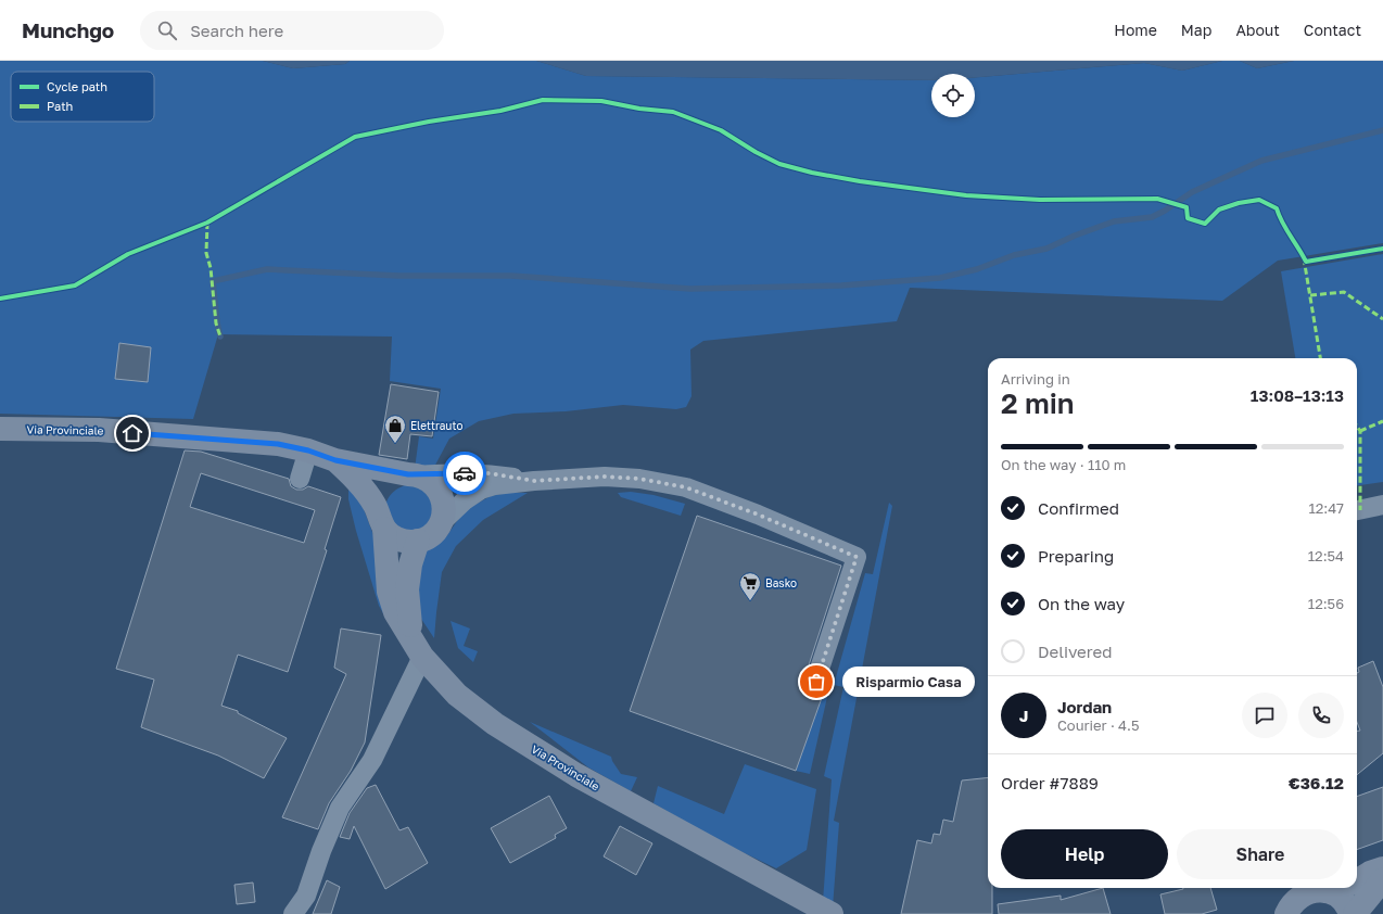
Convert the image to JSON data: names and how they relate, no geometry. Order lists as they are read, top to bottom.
{
  "streets": {
    "main road": ["Via Provinciale"]
  },
  "places": {
    "shop": ["Elettrauto"],
    "supermarket": ["Basko"],
    "other": ["Risparmio Casa"]
  },
  "legend": ["Cycle path", "Path"],
  "page": {
    "header": "Munchgo",
    "search": "Search here",
    "nav": [
      "Home",
      "Map",
      "About",
      "Contact"
    ],
    "heading": ["2 min", "Arriving in", "13:08–13:13"],
    "panel": [
      "Jordan",
      "Courier · 4.5",
      "Order #7889",
      "€36.12"
    ],
    "bar": "On the way · 110 m",
    "list": [
      ["Confirmed", "12:47"],
      ["Preparing", "12:54"],
      ["On the way", "12:56"],
      "Delivered"
    ],
    "bubble": "Risparmio Casa",
    "round": "J",
    "buttons": ["Help", "Share"]
  }
}
